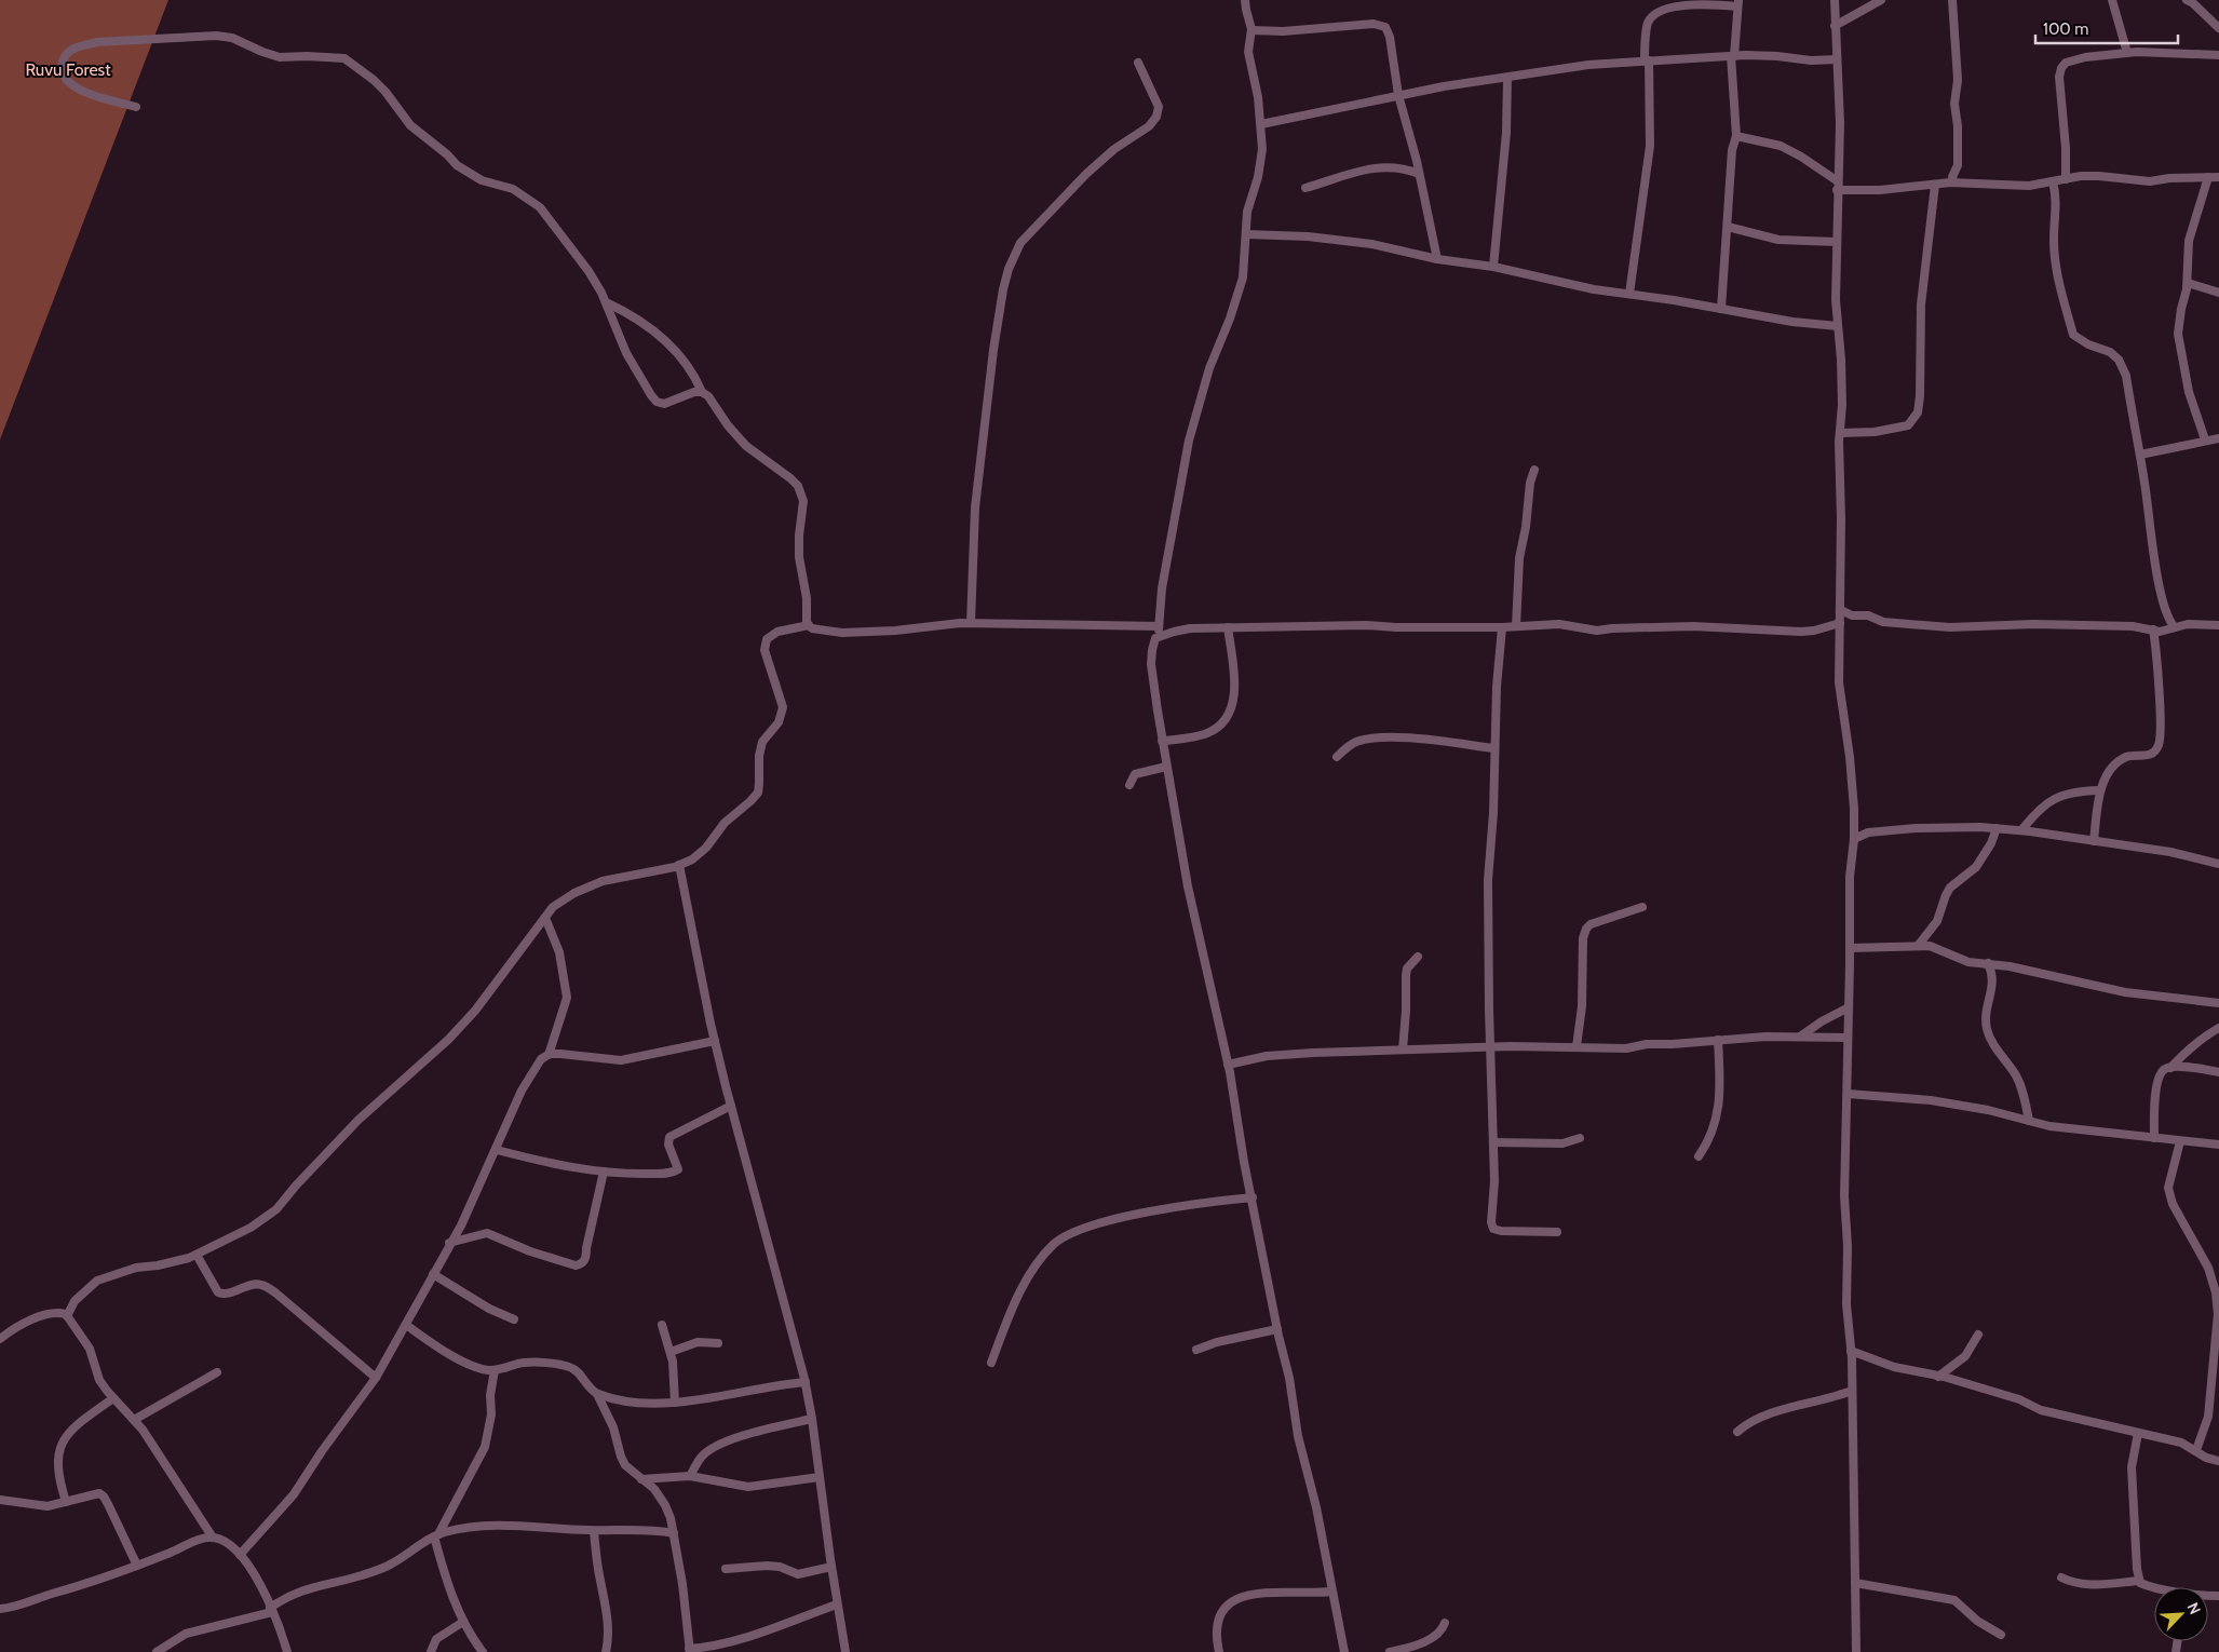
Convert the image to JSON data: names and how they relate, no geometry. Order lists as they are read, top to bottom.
{
  "parks": ["Ruvu Forest"],
  "scale_bar": "100 m",
  "north": "top right"
}
